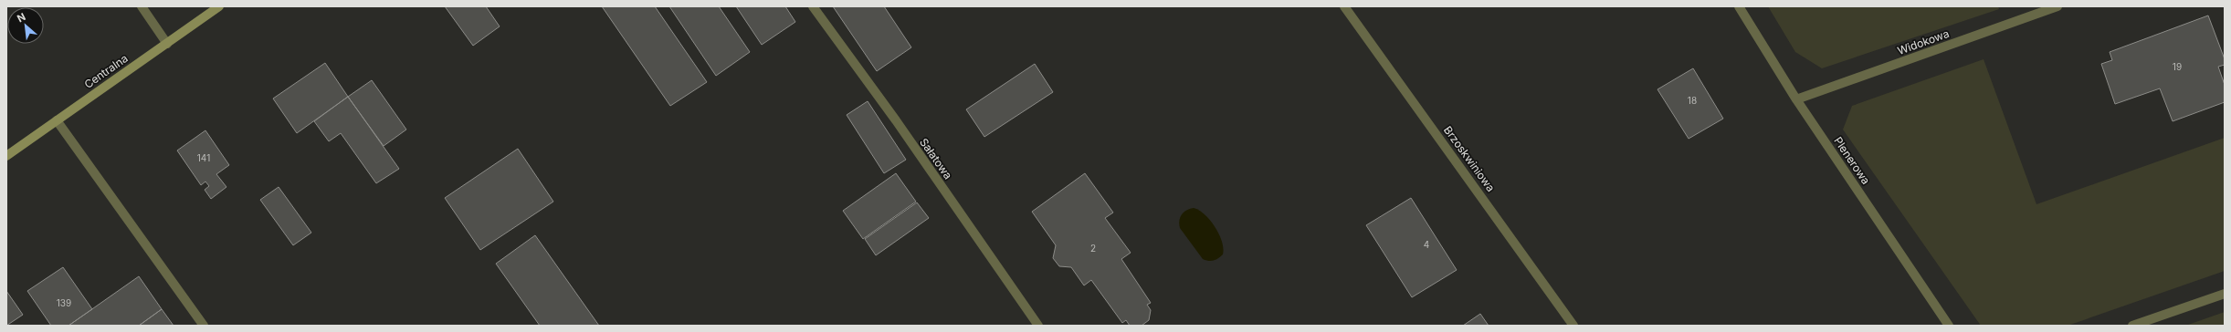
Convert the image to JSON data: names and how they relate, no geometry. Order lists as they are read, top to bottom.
{
  "streets": {
    "street": [
      "Widokowa",
      "Centralna",
      "Sałatowa",
      "Brzoskwiniowa",
      "Plenerowa"
    ]
  },
  "crossings": [
    ["Widokowa", "Plenerowa"]
  ],
  "house_numbers": [
    "19",
    "18",
    "141",
    "4",
    "2",
    "139"
  ],
  "north": "top left"
}
